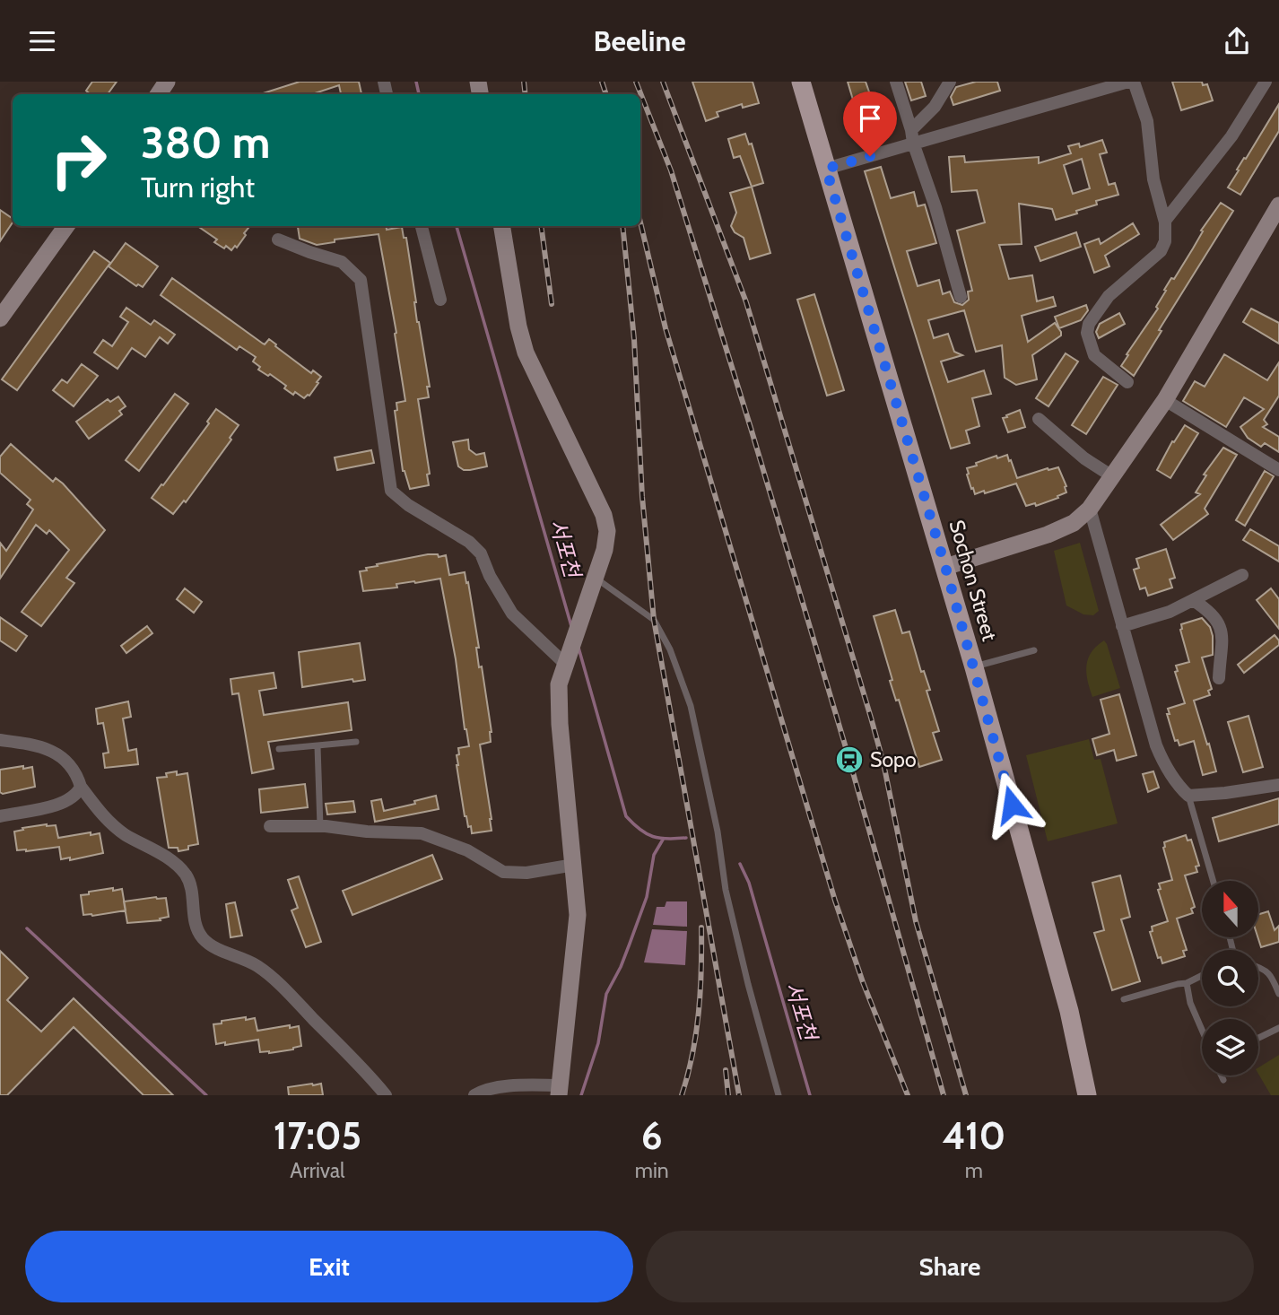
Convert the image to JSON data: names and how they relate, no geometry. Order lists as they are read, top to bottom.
{
  "streets": {
    "main road": ["Sochon Street"]
  },
  "water": ["서포천"],
  "places": {
    "station": ["Sopo"]
  },
  "north": "top",
  "page": {
    "header": "Beeline",
    "turn": ["380 m", "Turn right"],
    "eta": [
      "17:05",
      "Arrival",
      "6",
      "min",
      "410",
      "m"
    ],
    "buttons": ["Exit", "Share"]
  }
}
